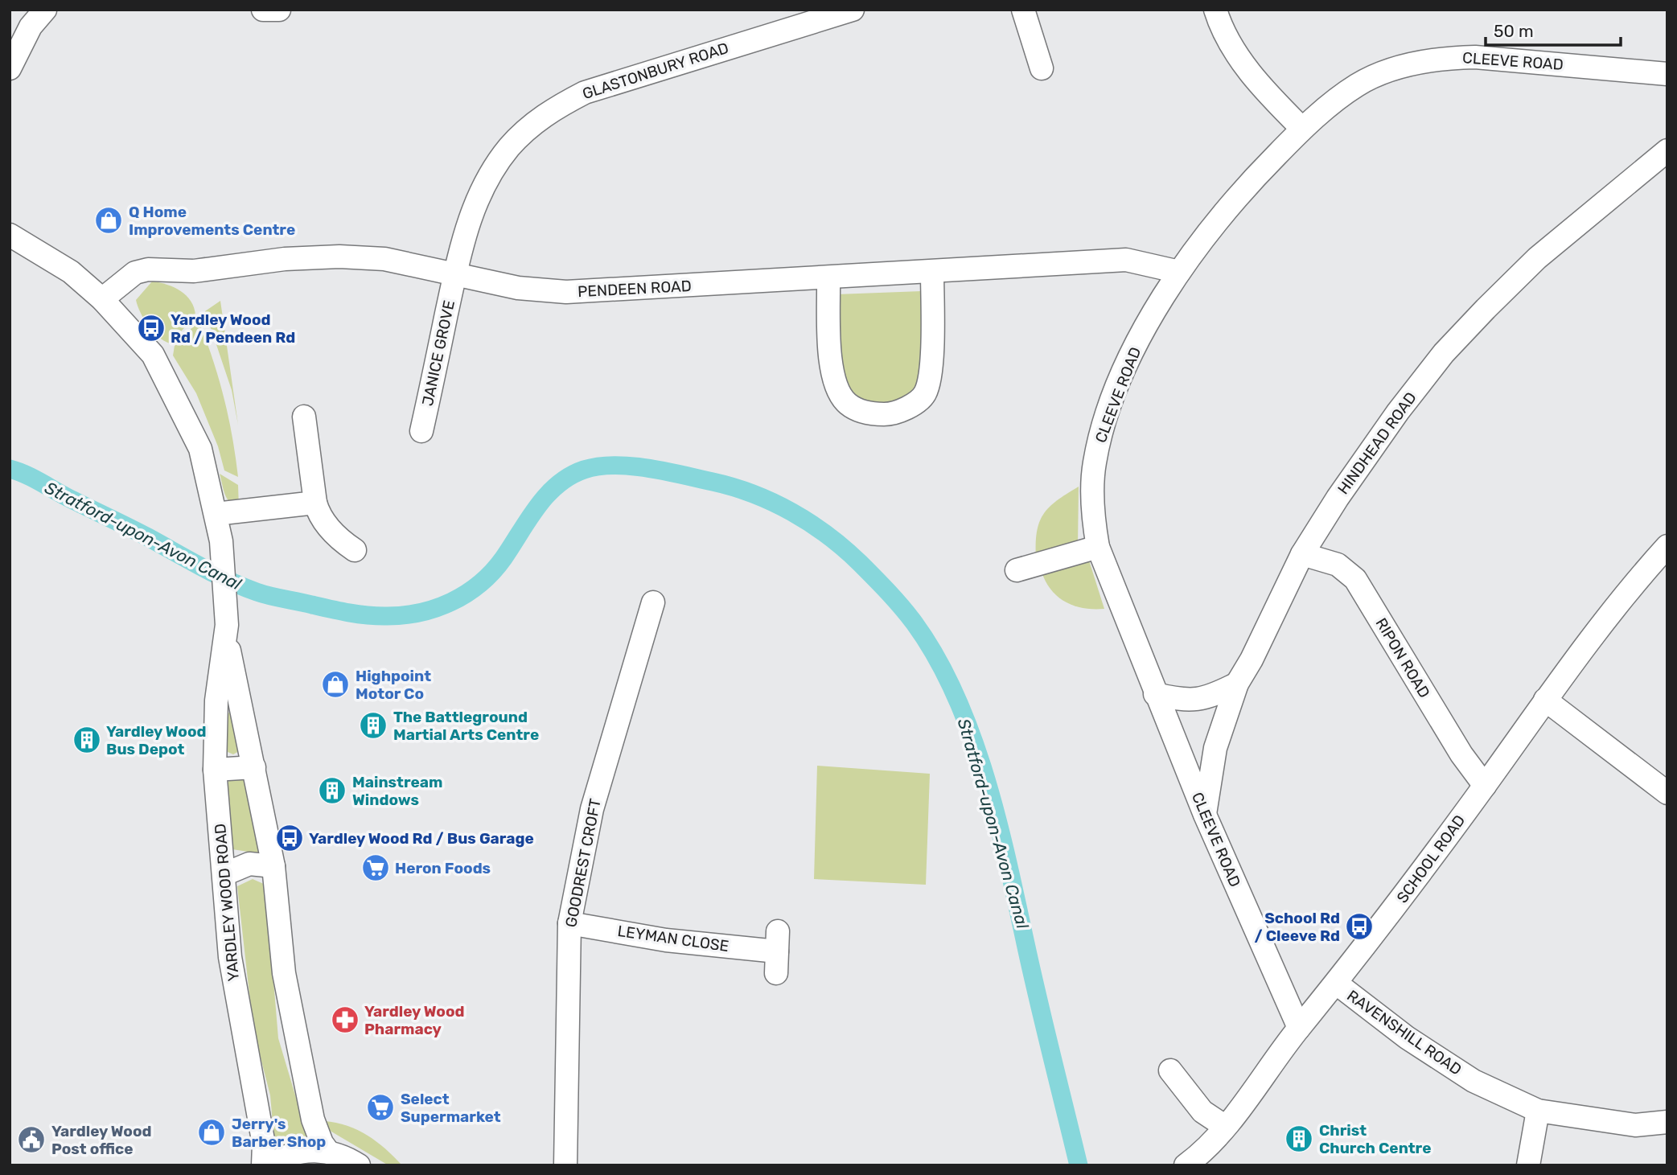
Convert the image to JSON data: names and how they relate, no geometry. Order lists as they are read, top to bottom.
{
  "streets": {
    "street": [
      "CLEEVE ROAD",
      "GLASTONBURY ROAD",
      "PENDEEN ROAD",
      "JANICE GROVE",
      "HINDHEAD ROAD",
      "RIPON ROAD",
      "SCHOOL ROAD",
      "GOODREST CROFT",
      "YARDLEY WOOD ROAD",
      "LEYMAN CLOSE",
      "RAVENSHILL ROAD"
    ]
  },
  "crossings": [
    ["CLEEVE ROAD", "PENDEEN ROAD"],
    ["CLEEVE ROAD", "HINDHEAD ROAD"],
    ["CLEEVE ROAD", "SCHOOL ROAD"],
    ["GLASTONBURY ROAD", "PENDEEN ROAD"],
    ["GLASTONBURY ROAD", "JANICE GROVE"],
    ["PENDEEN ROAD", "JANICE GROVE"],
    ["PENDEEN ROAD", "YARDLEY WOOD ROAD"],
    ["HINDHEAD ROAD", "RIPON ROAD"],
    ["RIPON ROAD", "SCHOOL ROAD"],
    ["SCHOOL ROAD", "RAVENSHILL ROAD"],
    ["GOODREST CROFT", "LEYMAN CLOSE"]
  ],
  "water": ["Stratford-upon-Avon Canal"],
  "places": {
    "shop": ["Q Home Improvements Centre", "Highpoint Motor Co", "Jerry's Barber Shop"],
    "bus stop": ["Yardley Wood Rd / Pendeen Rd", "Yardley Wood Rd / Bus Garage", "School Rd / Cleeve Rd"],
    "building": [
      "The Battleground Martial Arts Centre",
      "Yardley Wood Bus Depot",
      "Mainstream Windows",
      "Christ Church Centre"
    ],
    "supermarket": ["Heron Foods", "Select Supermarket"],
    "pharmacy": ["Yardley Wood Pharmacy"],
    "public building": ["Yardley Wood Post office"]
  },
  "scale_bar": "50 m"
}
